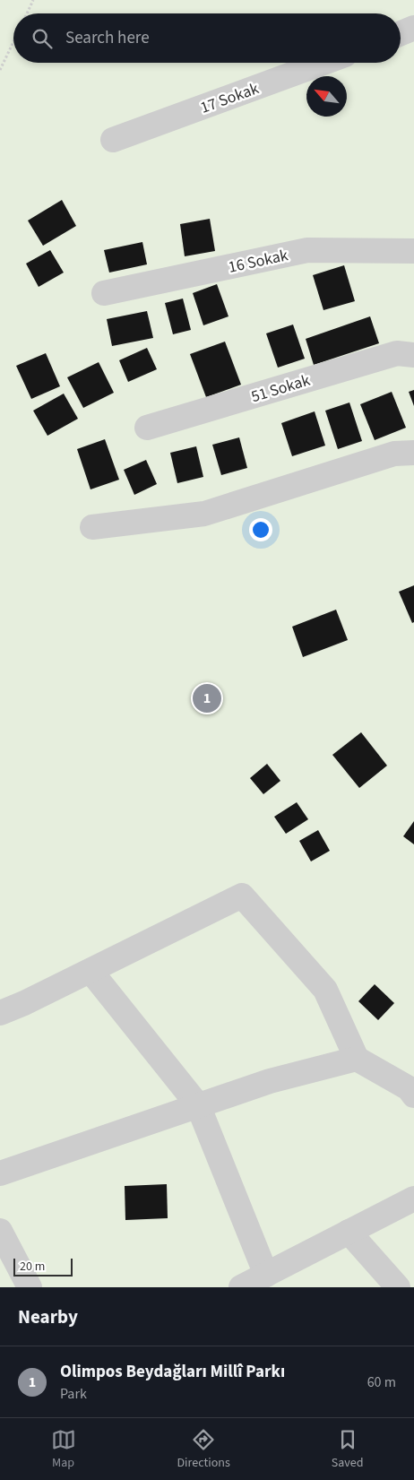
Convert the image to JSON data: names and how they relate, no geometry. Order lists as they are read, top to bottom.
{
  "streets": {
    "street": ["17 Sokak", "16 Sokak", "51 Sokak"]
  },
  "scale_bar": "20 m",
  "north": "top left",
  "page": {
    "search": "Search here",
    "pins": "1",
    "scale": "20 m",
    "heading": "Nearby",
    "list": [
      {
        "mark": "1",
        "name": "Olimpos Beydağları Millî Parkı",
        "note": "Park",
        "value": "60 m"
      }
    ],
    "nav": ["Map", "Directions", "Saved"]
  }
}
